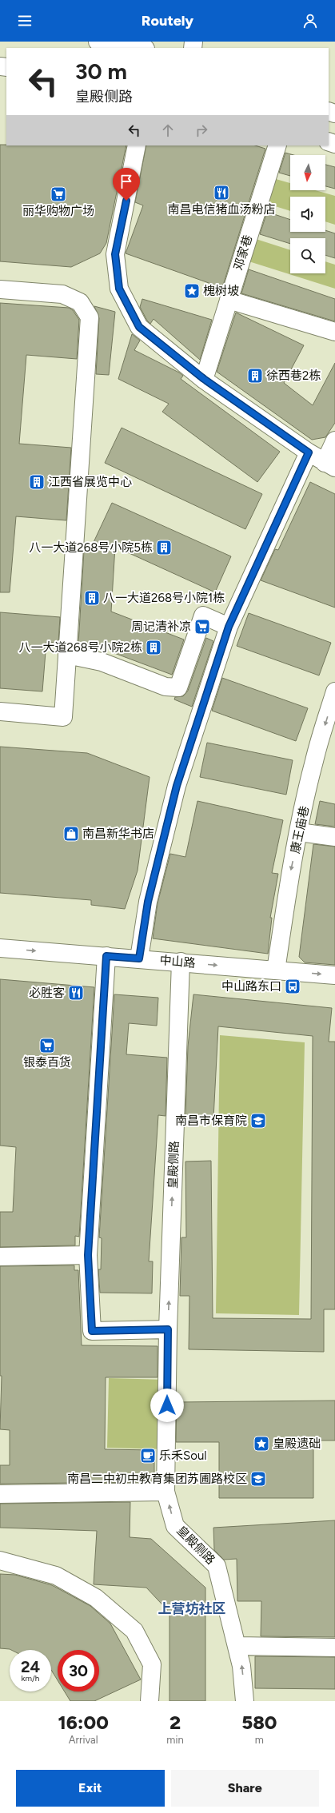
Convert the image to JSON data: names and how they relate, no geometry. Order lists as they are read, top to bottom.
{
  "streets": {
    "street": [
      "邓家巷",
      "康王庙巷",
      "中山路",
      "皇殿侧路"
    ]
  },
  "crossings": [
    ["康王庙巷", "中山路"],
    ["中山路", "皇殿侧路"]
  ],
  "one_way": ["中山路"],
  "districts": ["上营坊社区"],
  "places": {
    "restaurant": ["南昌电信猪血汤粉店", "必胜客"],
    "supermarket": ["丽华购物广场", "周记清补凉", "银泰百货"],
    "place": ["槐树坡", "皇殿遗础"],
    "building": [
      "徐西巷2栋",
      "江西省展览中心",
      "八一大道268号小院5栋",
      "八一大道268号小院1栋",
      "八一大道268号小院2栋"
    ],
    "shop": ["南昌新华书店"],
    "bus stop": ["中山路东口"],
    "school or university": ["南昌市保育院", "南昌二中初中教育集团苏圃路校区"],
    "cafe": ["乐禾Soul"]
  },
  "north": "bottom",
  "page": {
    "header": "Routely",
    "turn": ["30 m", "皇殿侧路"],
    "speed": "24 km/h",
    "limit": "30",
    "eta": [
      "16:00",
      "Arrival",
      "2",
      "min",
      "580",
      "m"
    ],
    "buttons": ["Exit", "Share"]
  }
}
